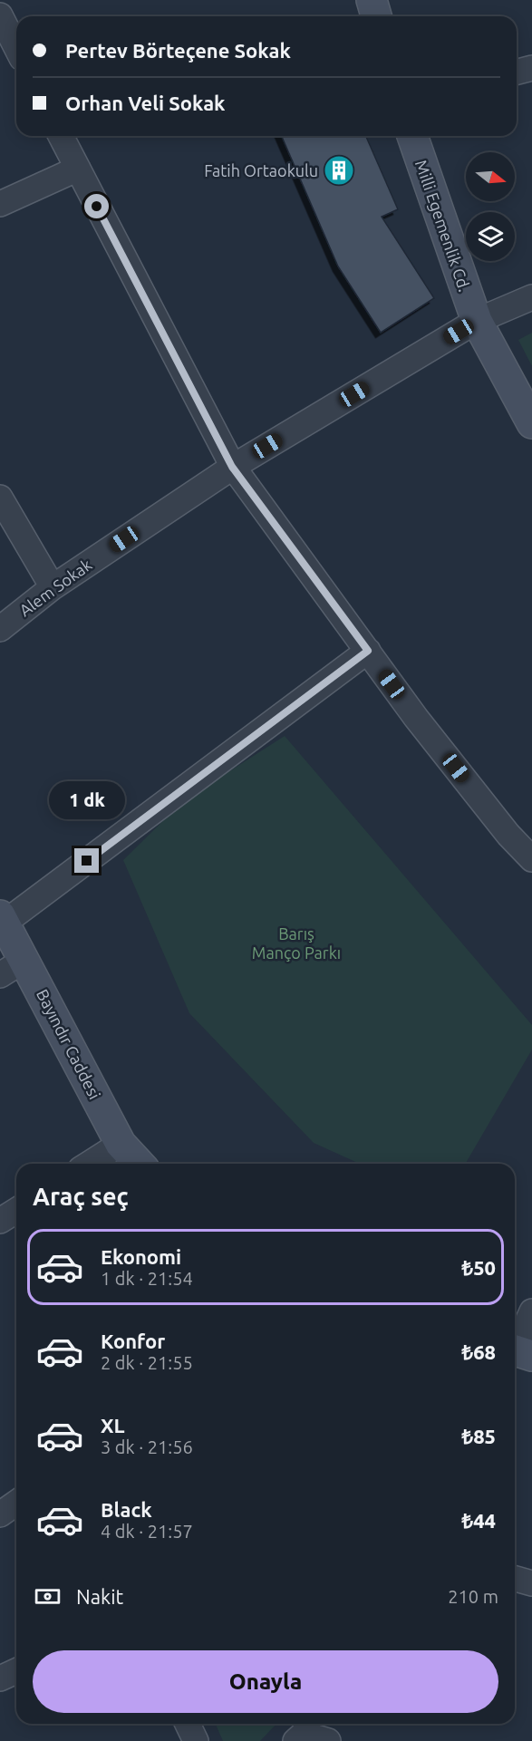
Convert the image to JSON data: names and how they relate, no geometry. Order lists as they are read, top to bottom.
{
  "streets": {
    "street": ["Milli Egemenlik Cd.", "Alem Sokak", "Bayındır Caddesi"]
  },
  "crossings": [
    ["Milli Egemenlik Cd.", "Alem Sokak"]
  ],
  "parks": ["Barış Manço Parkı"],
  "places": {
    "building": ["Fatih Ortaokulu"]
  },
  "north": "right",
  "page": {
    "banner": ["Pertev Börteçene Sokak", "Orhan Veli Sokak"],
    "bubble": "1 dk",
    "heading": "Araç seç",
    "list": [
      {
        "name": "Ekonomi",
        "note": "1 dk · 21:54",
        "value": "₺50"
      },
      {
        "name": "Konfor",
        "note": "2 dk · 21:55",
        "value": "₺68"
      },
      {
        "name": "XL",
        "note": "3 dk · 21:56",
        "value": "₺85"
      },
      {
        "name": "Black",
        "note": "4 dk · 21:57",
        "value": "₺44"
      }
    ],
    "pay": ["Nakit", "210 m"],
    "buttons": "Onayla"
  }
}
